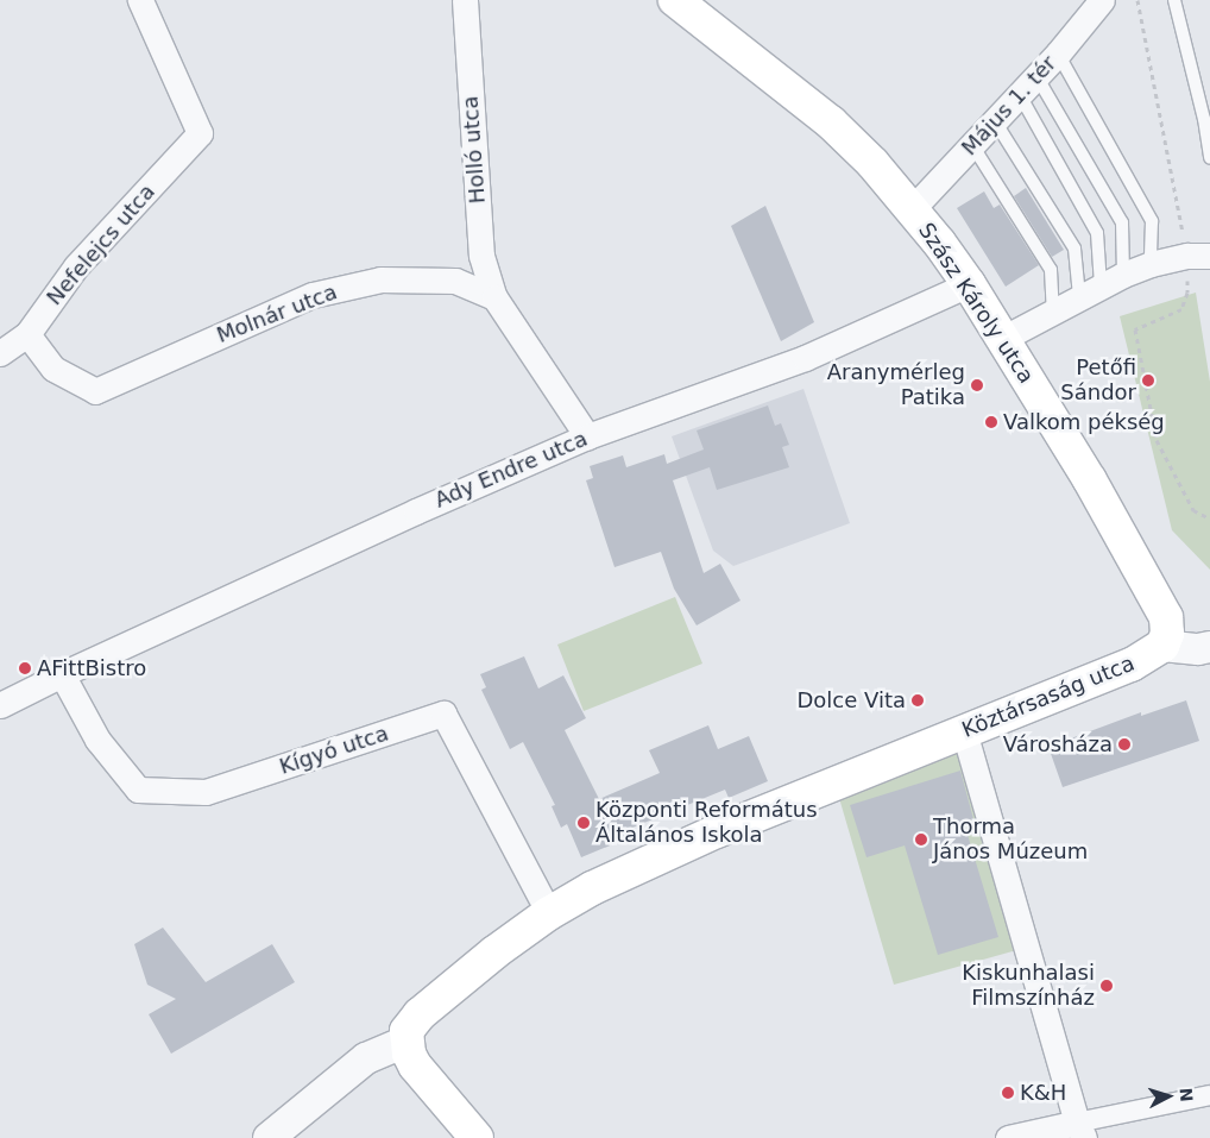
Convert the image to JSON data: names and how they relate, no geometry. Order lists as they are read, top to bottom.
{
  "streets": {
    "main road": ["Szász Károly utca", "Köztársaság utca"],
    "street": [
      "Május 1. tér",
      "Holló utca",
      "Nefelejcs utca",
      "Molnár utca",
      "Ady Endre utca",
      "Kígyó utca"
    ]
  },
  "crossings": [
    ["Május 1. tér", "Szász Károly utca"],
    ["Holló utca", "Molnár utca"],
    ["Nefelejcs utca", "Molnár utca"],
    ["Szász Károly utca", "Ady Endre utca"],
    ["Szász Károly utca", "Köztársaság utca"],
    ["Ady Endre utca", "Kígyó utca"],
    ["Köztársaság utca", "Kígyó utca"]
  ],
  "places": [
    "Petőfi Sándor",
    "Aranymérleg Patika",
    "Valkom pékség",
    "AFittBistro",
    "Dolce Vita",
    "Városháza",
    "Központi Református Általános Iskola",
    "Thorma János Múzeum",
    "Kiskunhalasi Filmszínház",
    "K&H"
  ],
  "north": "right"
}
